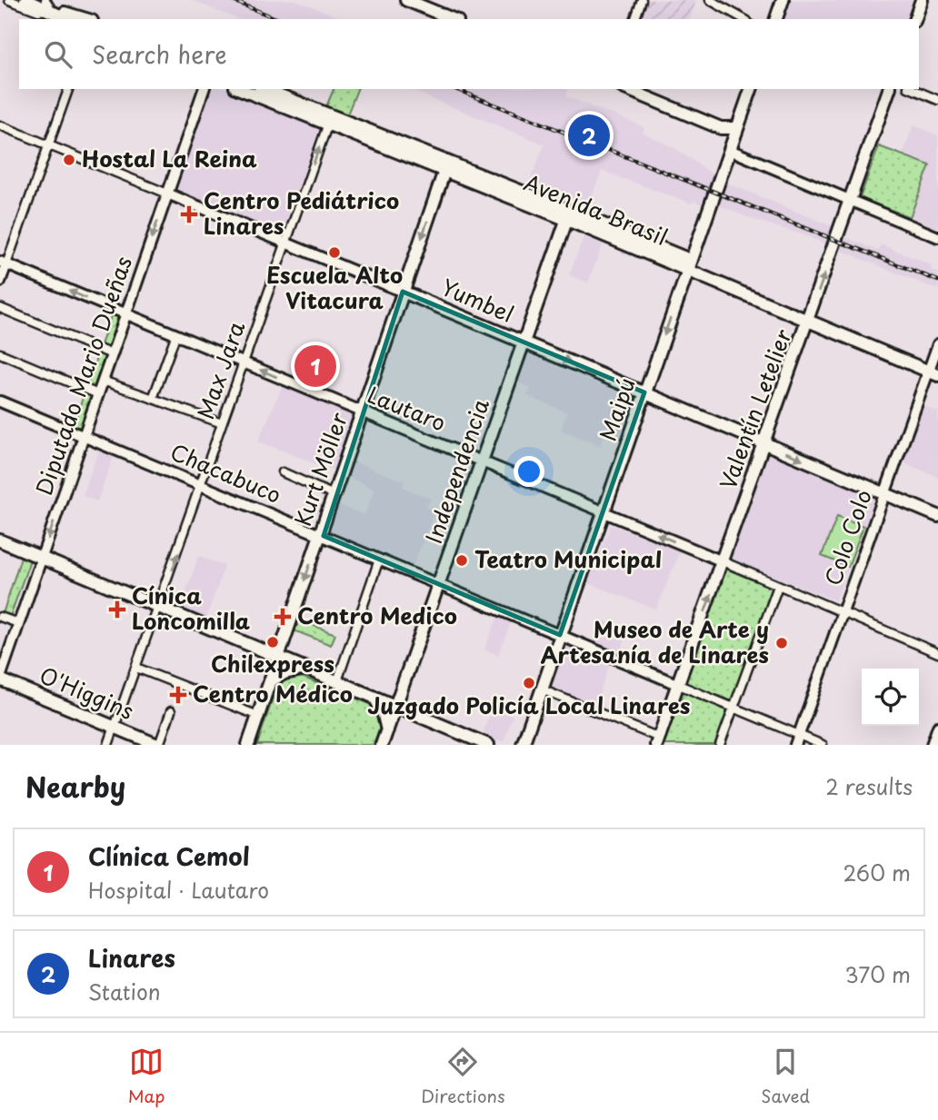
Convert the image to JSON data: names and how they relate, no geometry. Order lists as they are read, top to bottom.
{
  "streets": {
    "main road": [
      "Avenida Brasil",
      "Yumbel",
      "Maipú",
      "Valentín Letelier",
      "Kurt Möller",
      "Independencia",
      "O'Higgins"
    ],
    "street": [
      "Max Jara",
      "Diputado Mario Dueñas",
      "Lautaro",
      "Chacabuco",
      "Colo Colo"
    ]
  },
  "crossings": [
    ["Avenida Brasil", "Max Jara"],
    ["Avenida Brasil", "Maipú"],
    ["Avenida Brasil", "Valentín Letelier"],
    ["Avenida Brasil", "Kurt Möller"],
    ["Avenida Brasil", "Independencia"],
    ["Avenida Brasil", "Colo Colo"],
    ["Yumbel", "Max Jara"],
    ["Yumbel", "Diputado Mario Dueñas"],
    ["Yumbel", "Maipú"],
    ["Yumbel", "Valentín Letelier"],
    ["Yumbel", "Kurt Möller"],
    ["Yumbel", "Independencia"],
    ["Yumbel", "Colo Colo"],
    ["Max Jara", "Lautaro"],
    ["Max Jara", "Chacabuco"],
    ["Max Jara", "O'Higgins"],
    ["Diputado Mario Dueñas", "Lautaro"],
    ["Diputado Mario Dueñas", "Chacabuco"],
    ["Diputado Mario Dueñas", "O'Higgins"],
    ["Lautaro", "Maipú"],
    ["Lautaro", "Valentín Letelier"],
    ["Lautaro", "Kurt Möller"],
    ["Lautaro", "Independencia"],
    ["Lautaro", "Colo Colo"],
    ["Maipú", "Chacabuco"],
    ["Valentín Letelier", "Chacabuco"],
    ["Kurt Möller", "Chacabuco"],
    ["Independencia", "Chacabuco"],
    ["Chacabuco", "Colo Colo"]
  ],
  "one_way": [
    "Max Jara",
    "Diputado Mario Dueñas",
    "Valentín Letelier",
    "Kurt Möller"
  ],
  "places": {
    "other": [
      "Hostal La Reina",
      "Escuela Alto Vitacura",
      "Teatro Municipal",
      "Chilexpress",
      "Museo de Arte y Artesanía de Linares",
      "Juzgado Policía Local Linares"
    ],
    "health": [
      "Centro Pediátrico Linares",
      "Cínica Loncomilla",
      "Centro Medico",
      "Centro Médico"
    ]
  },
  "page": {
    "search": "Search here",
    "pins": ["2", "1"],
    "heading": ["Nearby", "2 results"],
    "list": [
      {
        "mark": "1",
        "name": "Clínica Cemol",
        "note": "Hospital · Lautaro",
        "value": "260 m"
      },
      {
        "mark": "2",
        "name": "Linares",
        "note": "Station",
        "value": "370 m"
      }
    ],
    "nav": ["Map", "Directions", "Saved"]
  }
}
